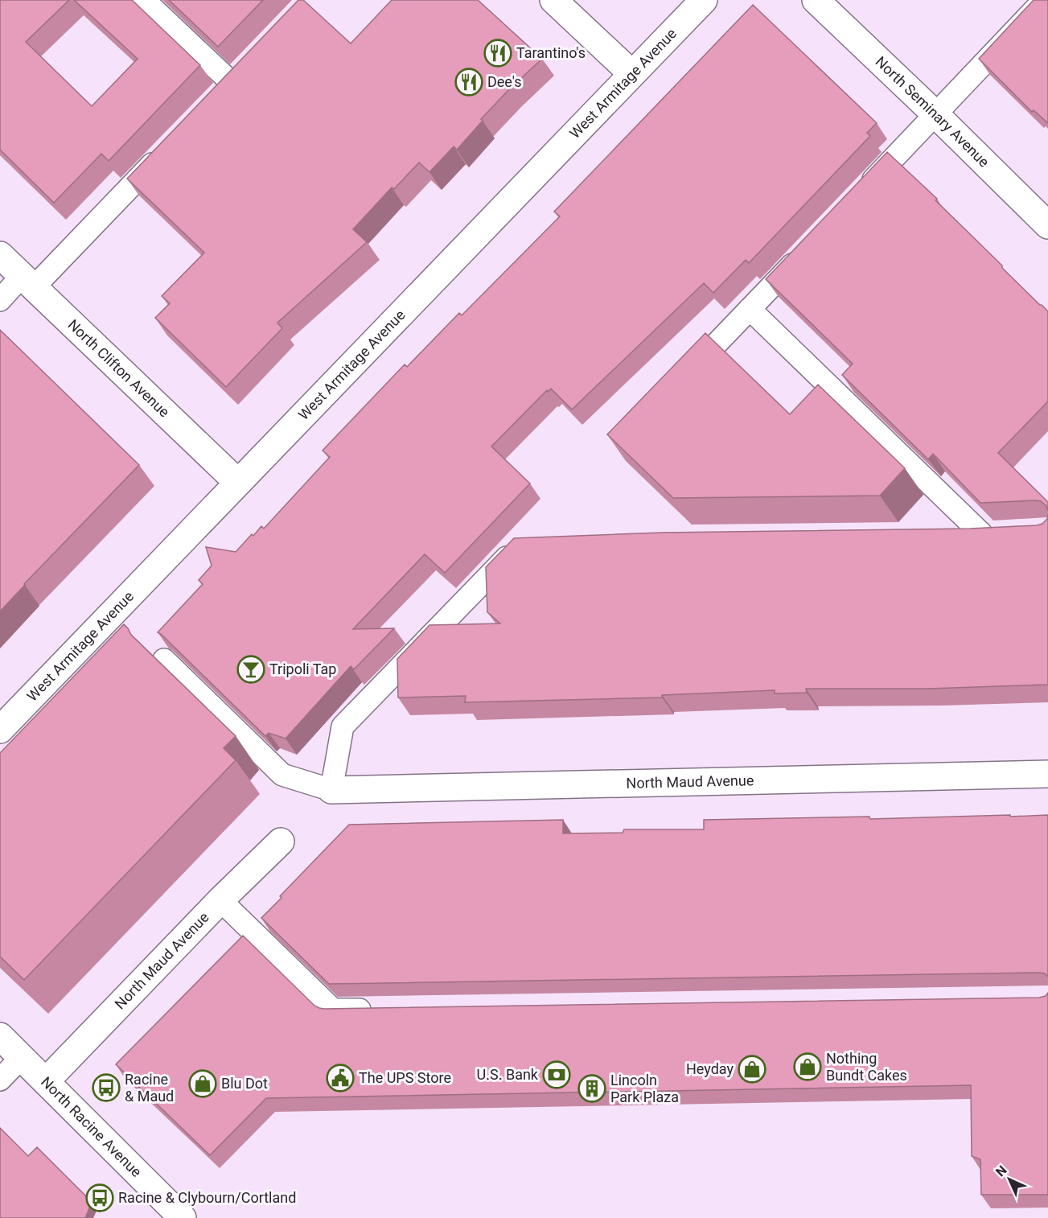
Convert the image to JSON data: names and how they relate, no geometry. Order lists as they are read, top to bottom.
{
  "streets": {
    "street": [
      "West Armitage Avenue",
      "North Seminary Avenue",
      "North Clifton Avenue",
      "North Maud Avenue",
      "North Racine Avenue"
    ]
  },
  "crossings": [
    ["West Armitage Avenue", "North Clifton Avenue"],
    ["North Maud Avenue", "North Racine Avenue"]
  ],
  "places": {
    "restaurant": ["Tarantino's", "Dee's"],
    "bar": ["Tripoli Tap"],
    "shop": ["Nothing Bundt Cakes", "Heyday", "Blu Dot"],
    "bank": ["U.S. Bank"],
    "public building": ["The UPS Store"],
    "bus stop": ["Racine & Maud", "Racine & Clybourn/Cortland"],
    "building": ["Lincoln Park Plaza"]
  },
  "north": "top left"
}
